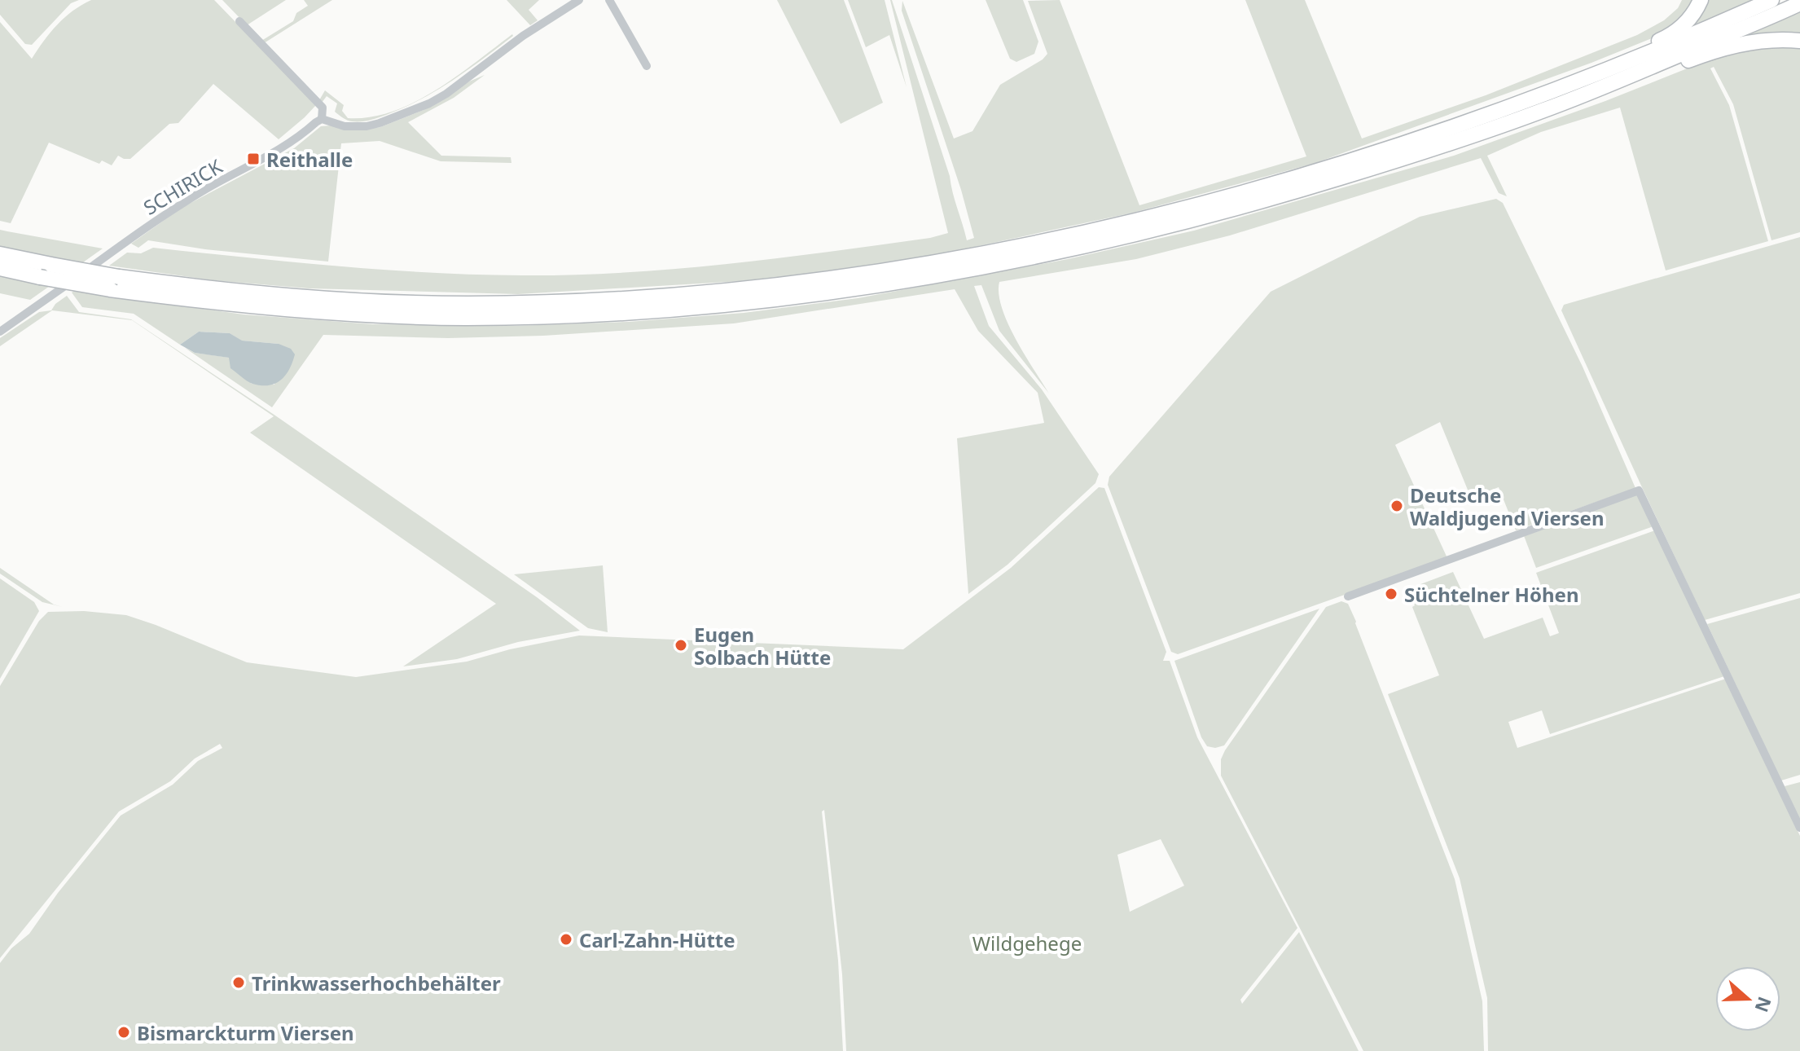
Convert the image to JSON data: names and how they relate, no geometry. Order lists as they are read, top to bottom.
{
  "streets": {
    "street": ["SCHIRICK"]
  },
  "parks": ["Wildgehege"],
  "places": {
    "transit": ["Reithalle"],
    "other": [
      "Deutsche Waldjugend Viersen",
      "Süchtelner Höhen",
      "Eugen Solbach Hütte",
      "Carl-Zahn-Hütte",
      "Trinkwasserhochbehälter",
      "Bismarckturm Viersen"
    ]
  },
  "north": "right"
}
